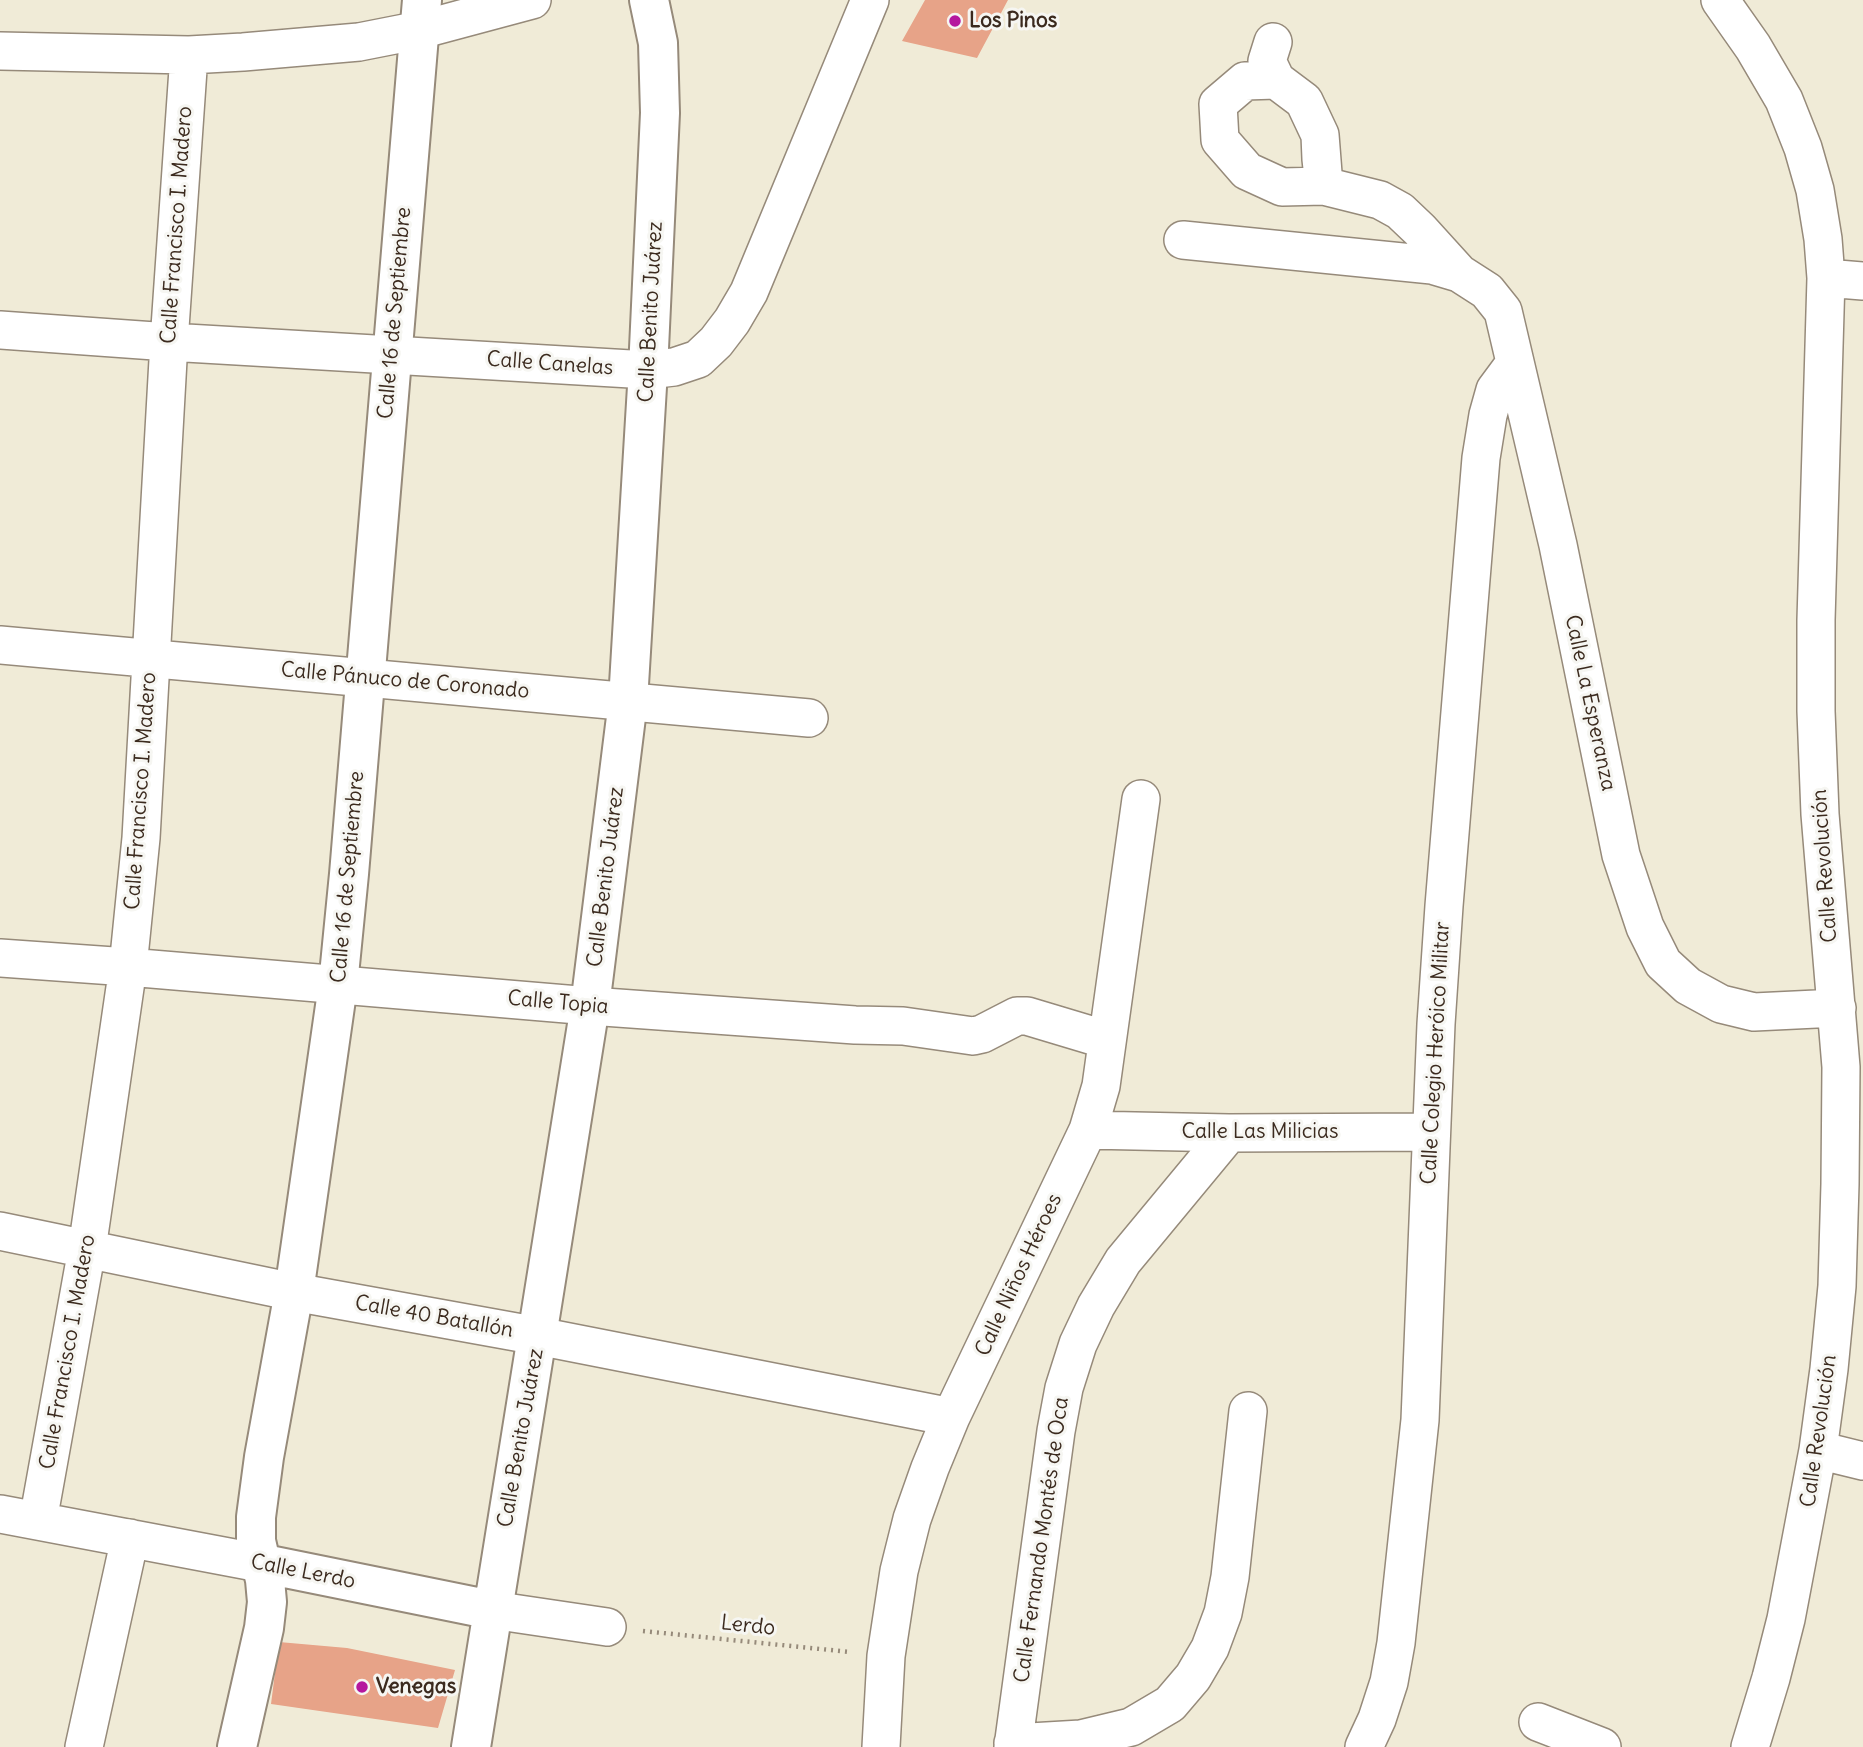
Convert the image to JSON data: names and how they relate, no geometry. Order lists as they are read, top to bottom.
{
  "streets": {
    "street": [
      "Calle Francisco I. Madero",
      "Calle Benito Juárez",
      "Calle 16 de Septiembre",
      "Calle Canelas",
      "Calle Pánuco de Coronado",
      "Calle La Esperanza",
      "Calle Revolución",
      "Calle Topia",
      "Calle Colegio Heróico Militar",
      "Calle Las Milicias",
      "Calle Niños Héroes",
      "Calle 40 Batallón",
      "Calle Fernando Montés de Oca",
      "Calle Lerdo"
    ],
    "path": ["Lerdo"]
  },
  "crossings": [
    ["Calle Francisco I. Madero", "Calle Canelas"],
    ["Calle Francisco I. Madero", "Calle Pánuco de Coronado"],
    ["Calle Francisco I. Madero", "Calle Topia"],
    ["Calle Francisco I. Madero", "Calle 40 Batallón"],
    ["Calle Francisco I. Madero", "Calle Lerdo"],
    ["Calle Benito Juárez", "Calle Canelas"],
    ["Calle Benito Juárez", "Calle Pánuco de Coronado"],
    ["Calle Benito Juárez", "Calle Topia"],
    ["Calle Benito Juárez", "Calle 40 Batallón"],
    ["Calle Benito Juárez", "Calle Lerdo"],
    ["Calle 16 de Septiembre", "Calle Canelas"],
    ["Calle 16 de Septiembre", "Calle Pánuco de Coronado"],
    ["Calle 16 de Septiembre", "Calle Topia"],
    ["Calle 16 de Septiembre", "Calle 40 Batallón"],
    ["Calle 16 de Septiembre", "Calle Lerdo"],
    ["Calle La Esperanza", "Calle Revolución"],
    ["Calle La Esperanza", "Calle Colegio Heróico Militar"],
    ["Calle Topia", "Calle Niños Héroes"],
    ["Calle Colegio Heróico Militar", "Calle Las Milicias"],
    ["Calle Las Milicias", "Calle Niños Héroes"],
    ["Calle Las Milicias", "Calle Fernando Montés de Oca"],
    ["Calle Niños Héroes", "Calle 40 Batallón"],
    ["Calle Niños Héroes", "Lerdo"],
    ["Calle Lerdo", "Lerdo"]
  ],
  "places": ["Los Pinos", "Venegas"]
}
